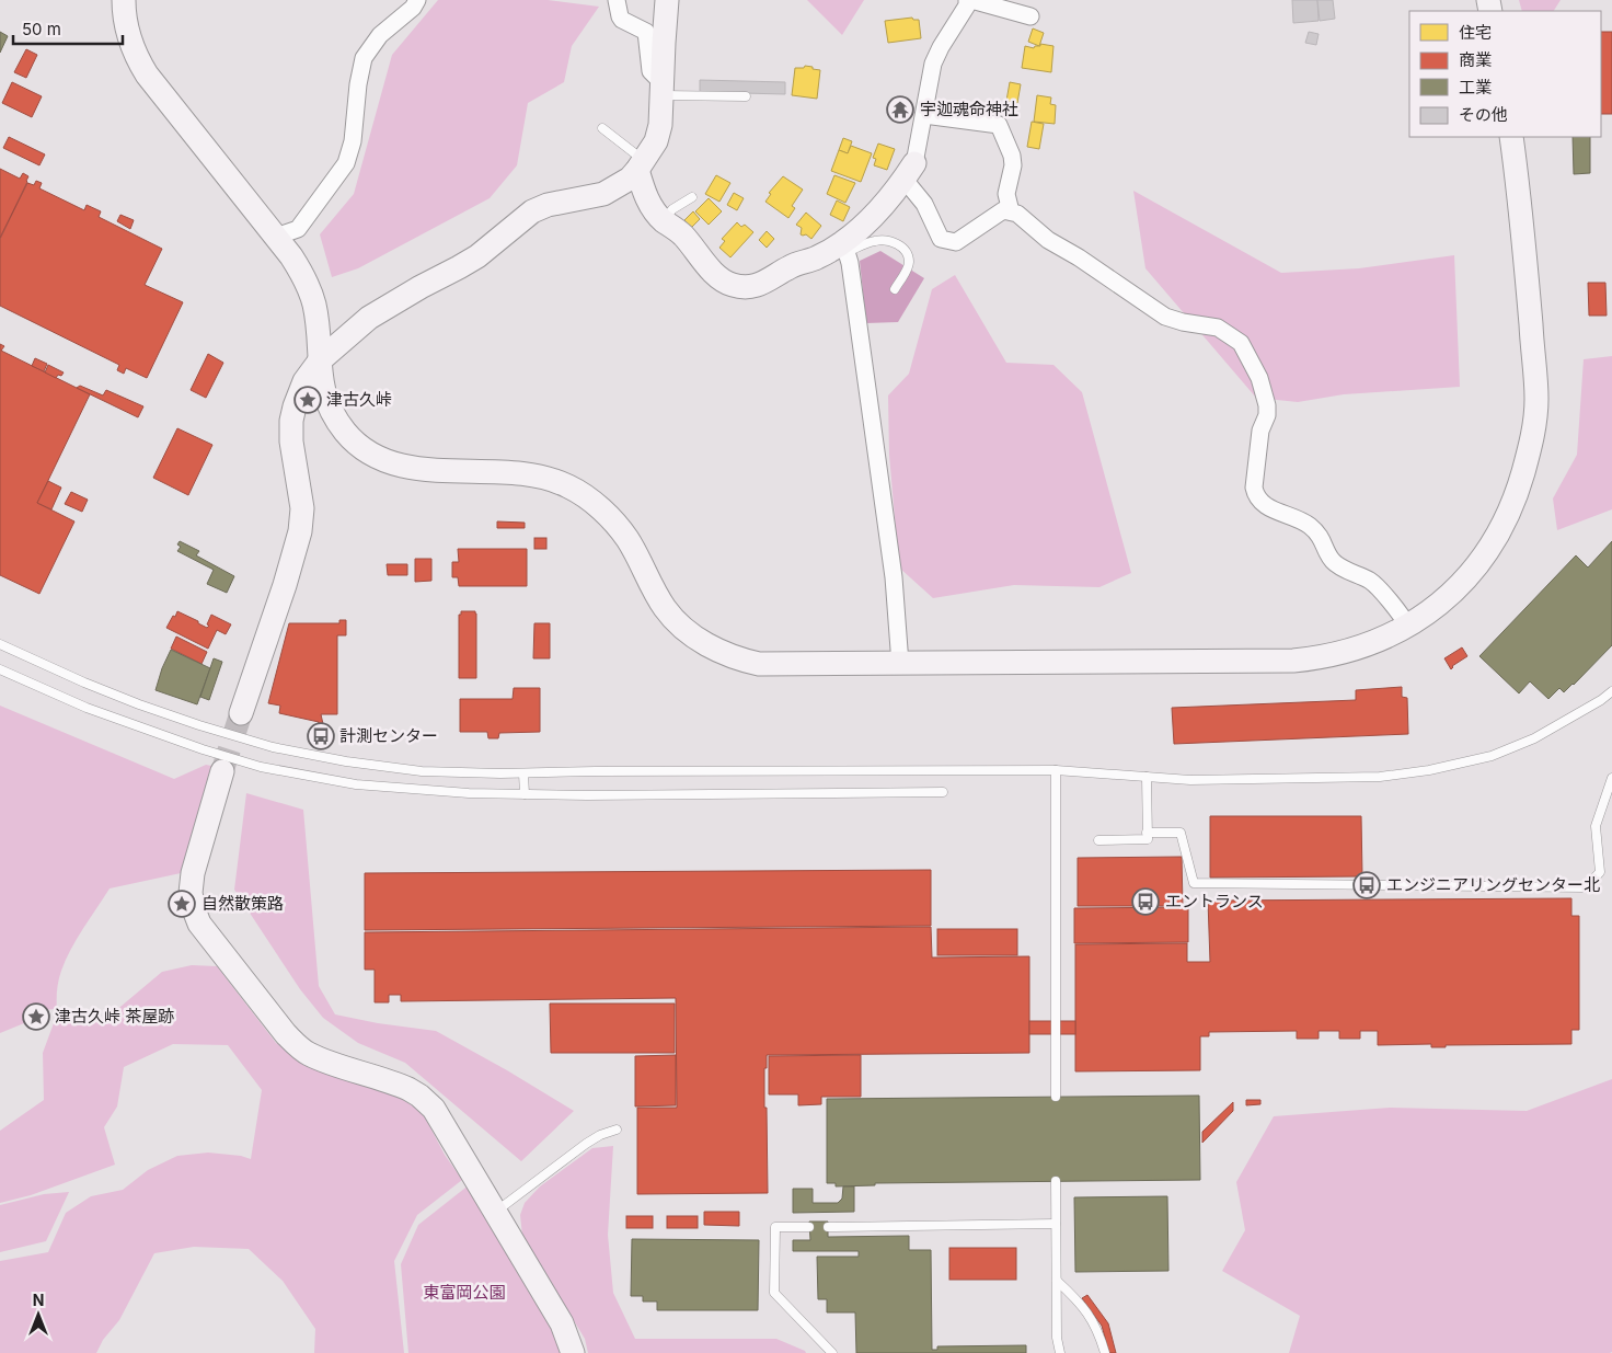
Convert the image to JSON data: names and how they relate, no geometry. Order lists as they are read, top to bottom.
{
  "parks": ["東富岡公園"],
  "places": {
    "temple": ["宇迦魂命神社"],
    "place": ["津古久峠", "自然散策路", "津古久峠 茶屋跡"],
    "bus stop": ["計測センター", "エンジニアリングセンター北", "エントランス"]
  },
  "legend": [
    "住宅",
    "商業",
    "工業",
    "その他"
  ],
  "scale_bar": "50 m",
  "north": "top"
}
